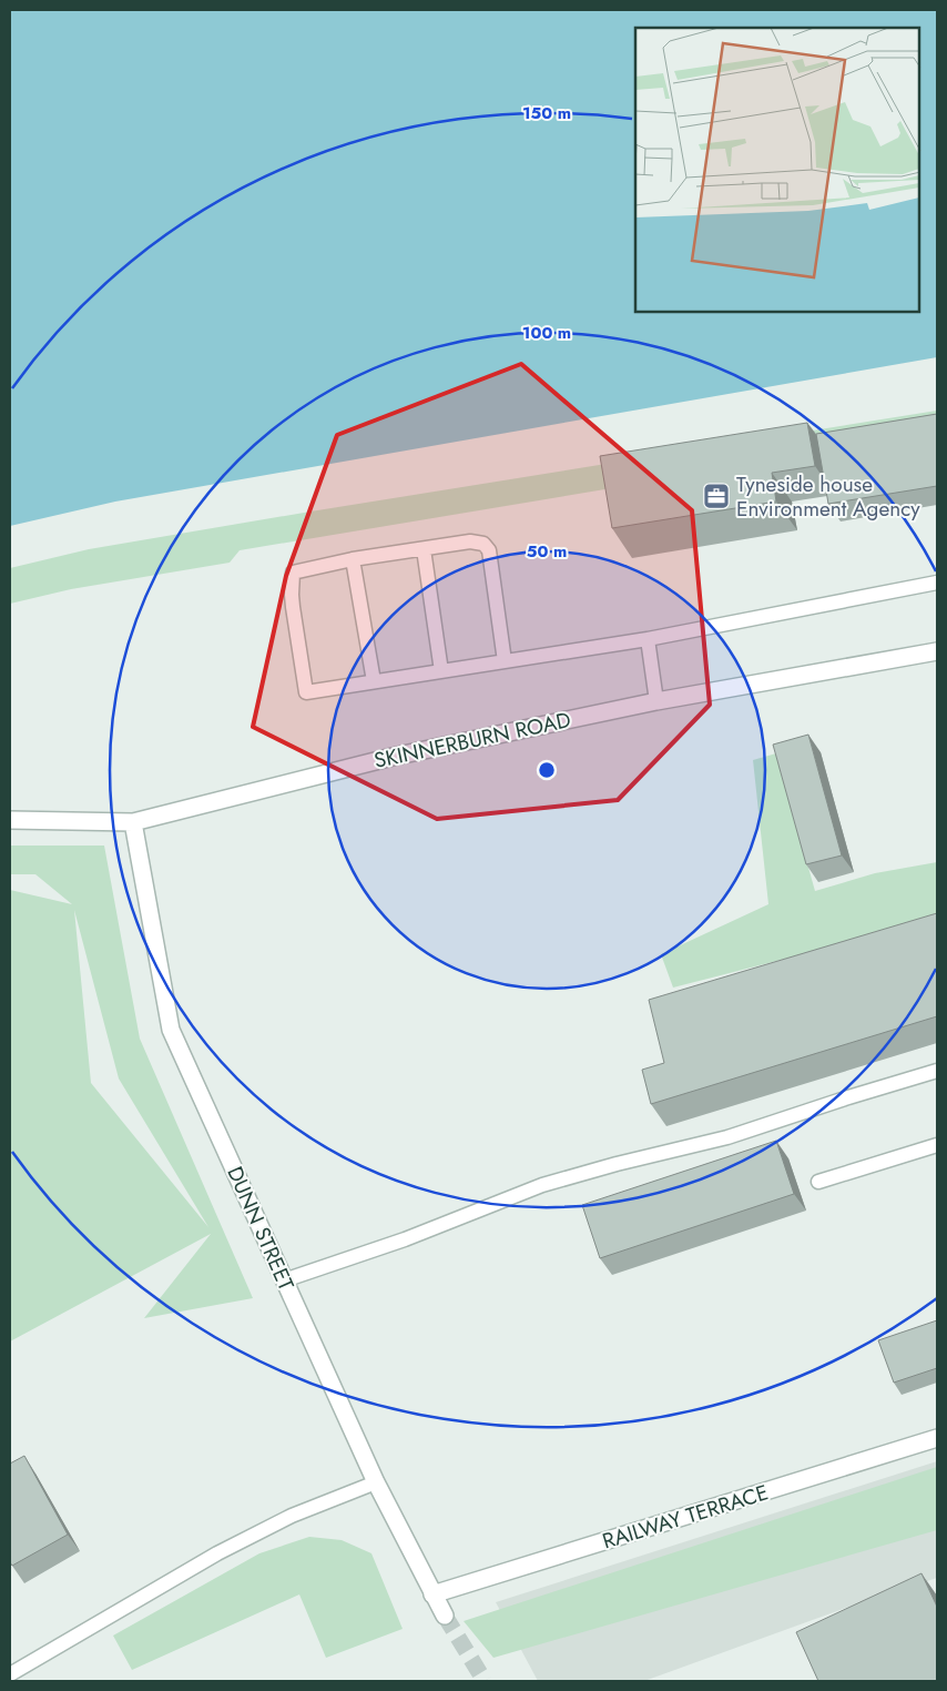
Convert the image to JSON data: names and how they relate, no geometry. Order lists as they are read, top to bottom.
{
  "streets": {
    "street": ["SKINNERBURN ROAD", "DUNN STREET", "RAILWAY TERRACE"]
  },
  "crossings": [
    ["SKINNERBURN ROAD", "DUNN STREET"],
    ["DUNN STREET", "RAILWAY TERRACE"]
  ],
  "places": {
    "office": ["Tyneside house Environment Agency"]
  },
  "rings": ["150 m", "100 m", "50 m"]
}
